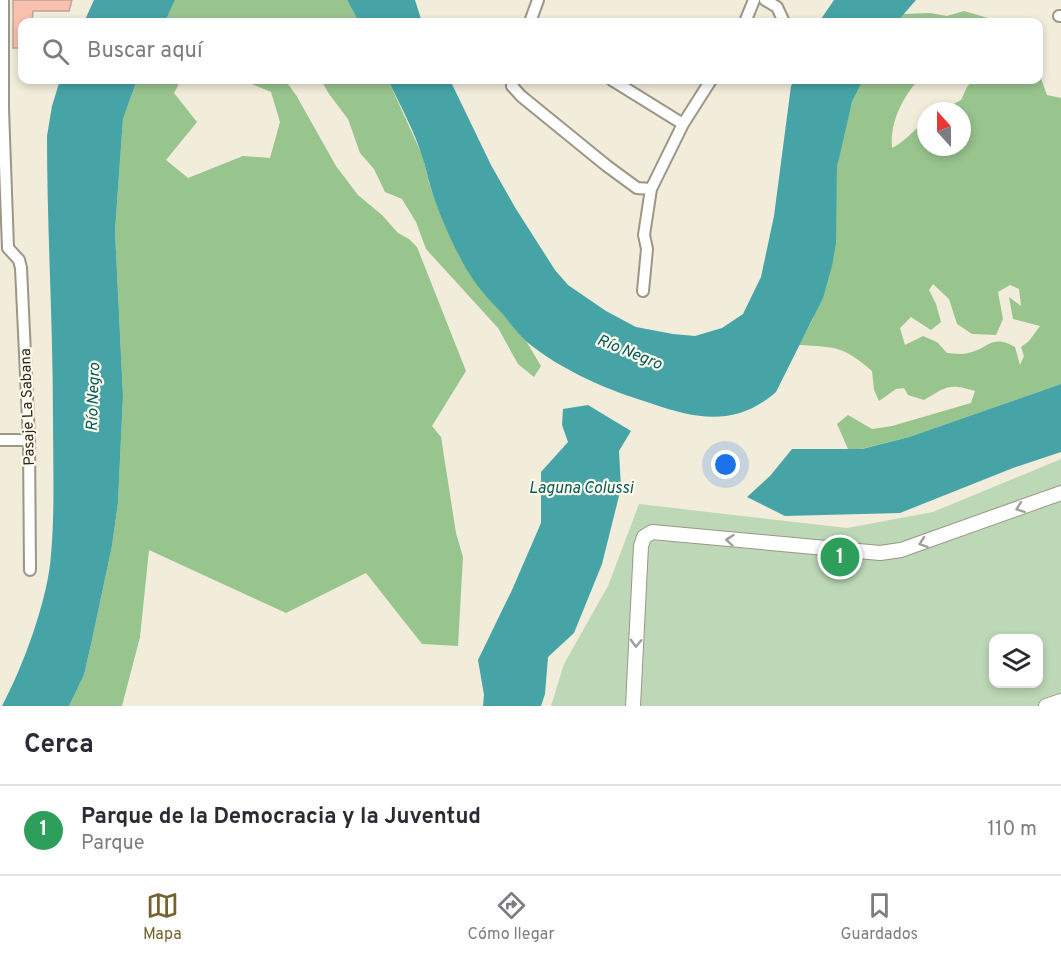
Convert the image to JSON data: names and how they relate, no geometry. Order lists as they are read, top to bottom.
{
  "streets": {
    "street": ["Pasaje La Sabana"]
  },
  "water": ["Río Negro", "Laguna Colussi"],
  "north": "top",
  "page": {
    "search": "Buscar aquí",
    "pins": "1",
    "heading": "Cerca",
    "list": [
      {
        "mark": "1",
        "name": "Parque de la Democracia y la Juventud",
        "note": "Parque",
        "value": "110 m"
      }
    ],
    "nav": ["Mapa", "Cómo llegar", "Guardados"]
  }
}
